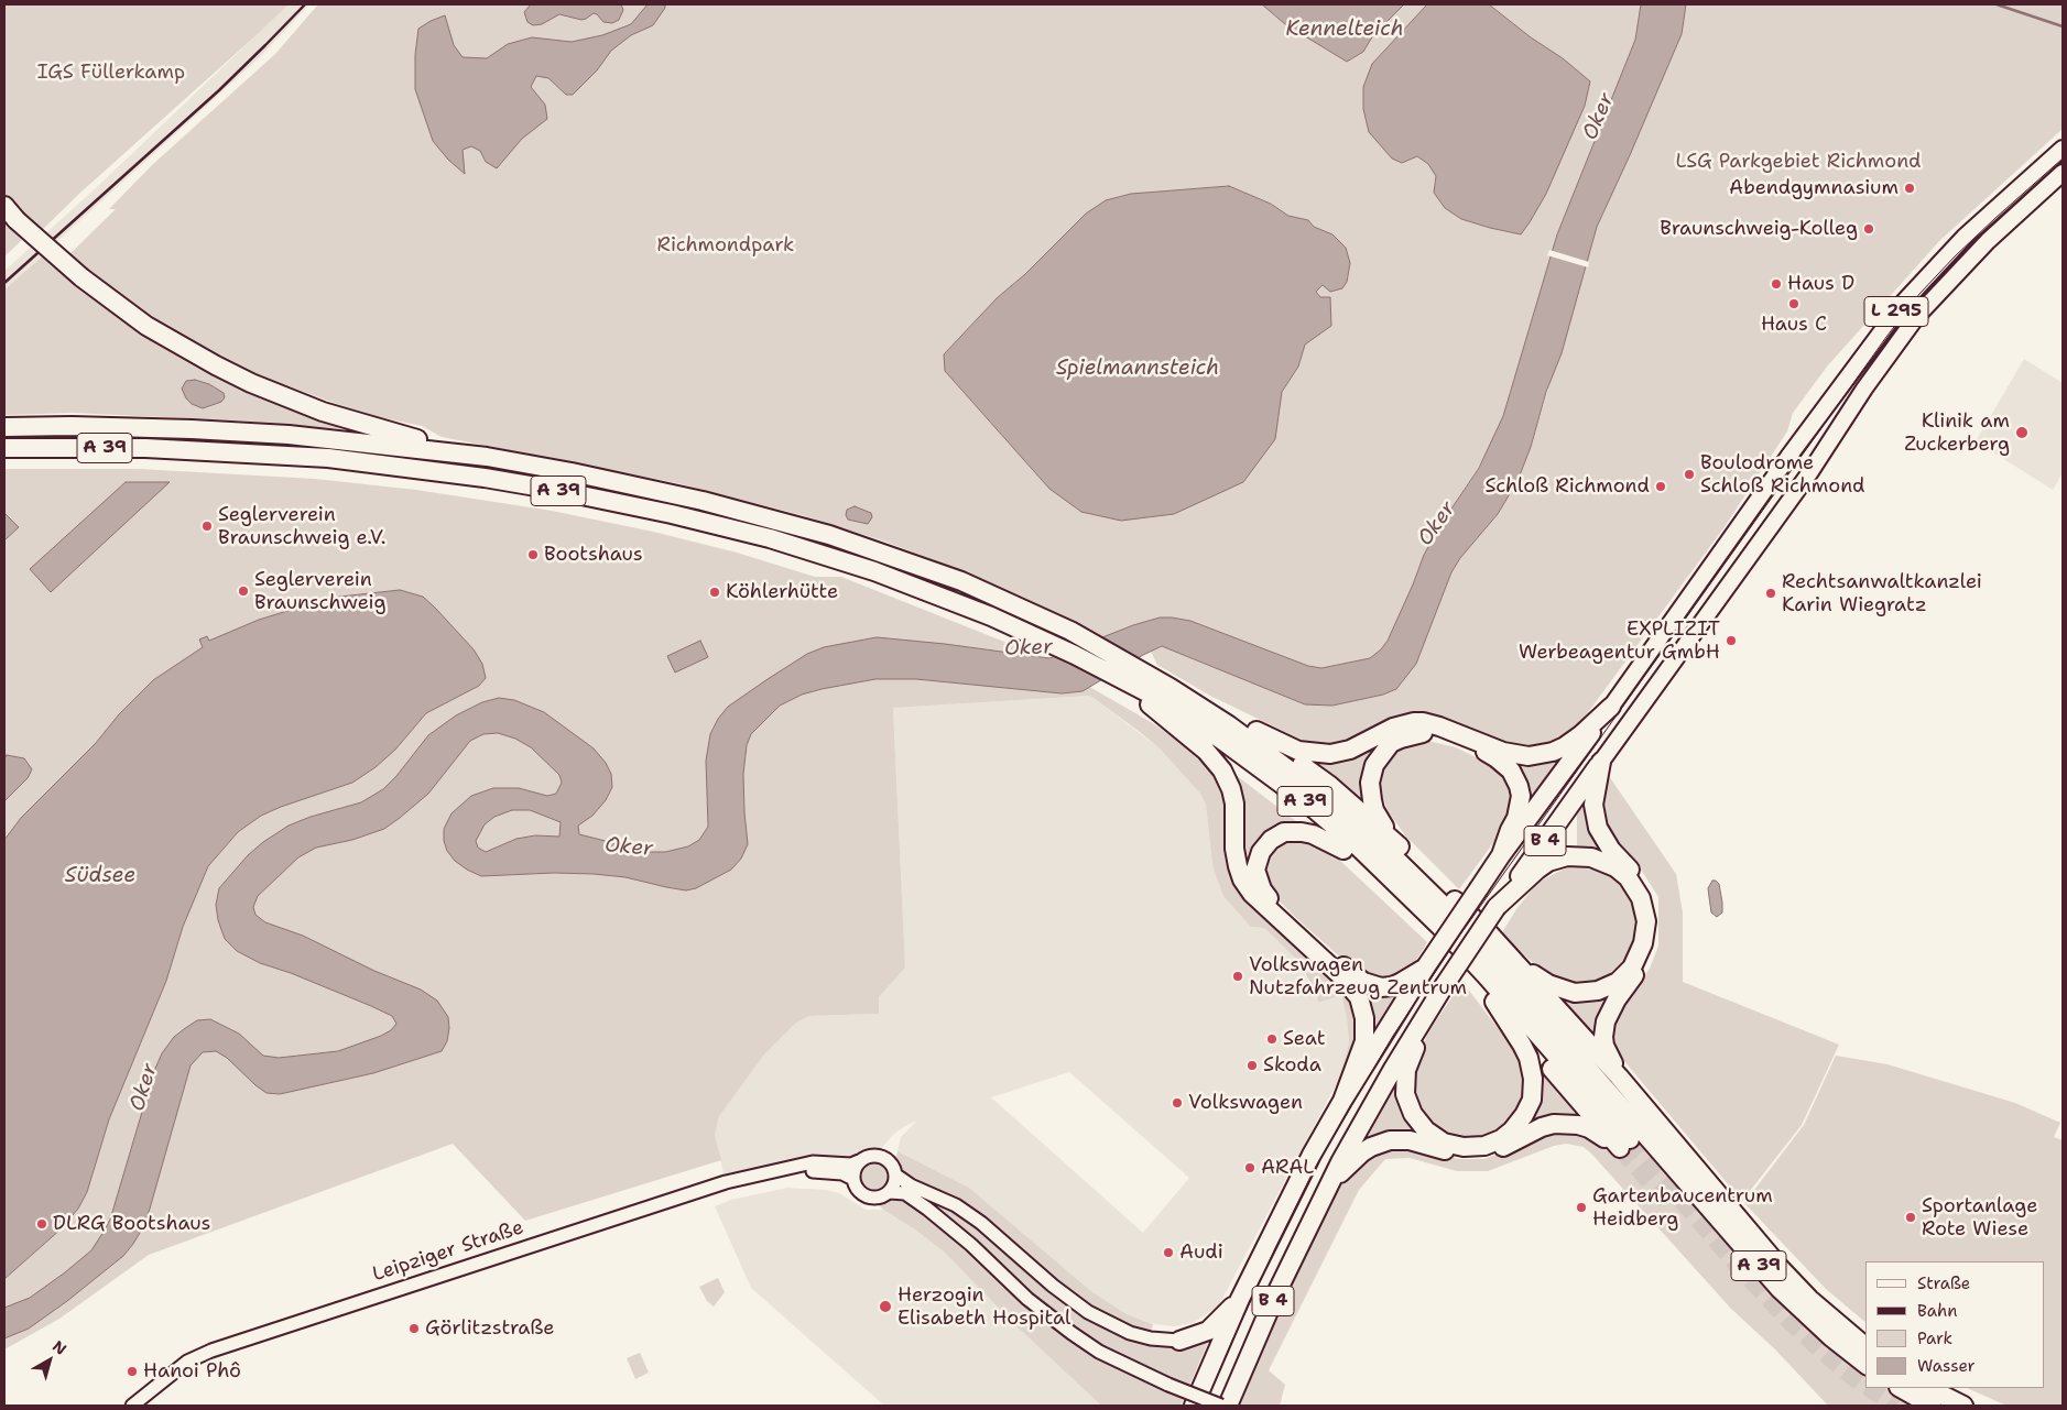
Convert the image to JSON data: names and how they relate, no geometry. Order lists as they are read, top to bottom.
{
  "streets": {
    "highway": ["A 39", "B 4"],
    "main road": ["L 295"],
    "street": ["Leipziger Straße"]
  },
  "crossings": [
    ["L 295", "B 4"]
  ],
  "water": [
    "Kennelteich",
    "Oker",
    "Spielmannsteich",
    "Südsee"
  ],
  "parks": ["IGS Füllerkamp", "LSG Parkgebiet Richmond", "Richmondpark"],
  "places": [
    "Abendgymnasium",
    "Braunschweig-Kolleg",
    "Haus D",
    "Haus C",
    "Klinik am Zuckerberg",
    "Boulodrome Schloß Richmond",
    "Schloß Richmond",
    "Seglerverein Braunschweig e.V.",
    "Bootshaus",
    "Seglerverein Braunschweig",
    "Köhlerhütte",
    "Rechtsanwaltkanzlei Karin Wiegratz",
    "EXPLIZIT Werbeagentur GmbH",
    "Volkswagen Nutzfahrzeug Zentrum",
    "Seat",
    "Skoda",
    "Volkswagen",
    "ARAL",
    "Gartenbaucentrum Heidberg",
    "Sportanlage Rote Wiese",
    "DLRG Bootshaus",
    "Audi",
    "Herzogin Elisabeth Hospital",
    "Görlitzstraße",
    "Hanoi Phô"
  ],
  "legend": [
    "Straße",
    "Bahn",
    "Park",
    "Wasser"
  ],
  "north": "top right"
}
